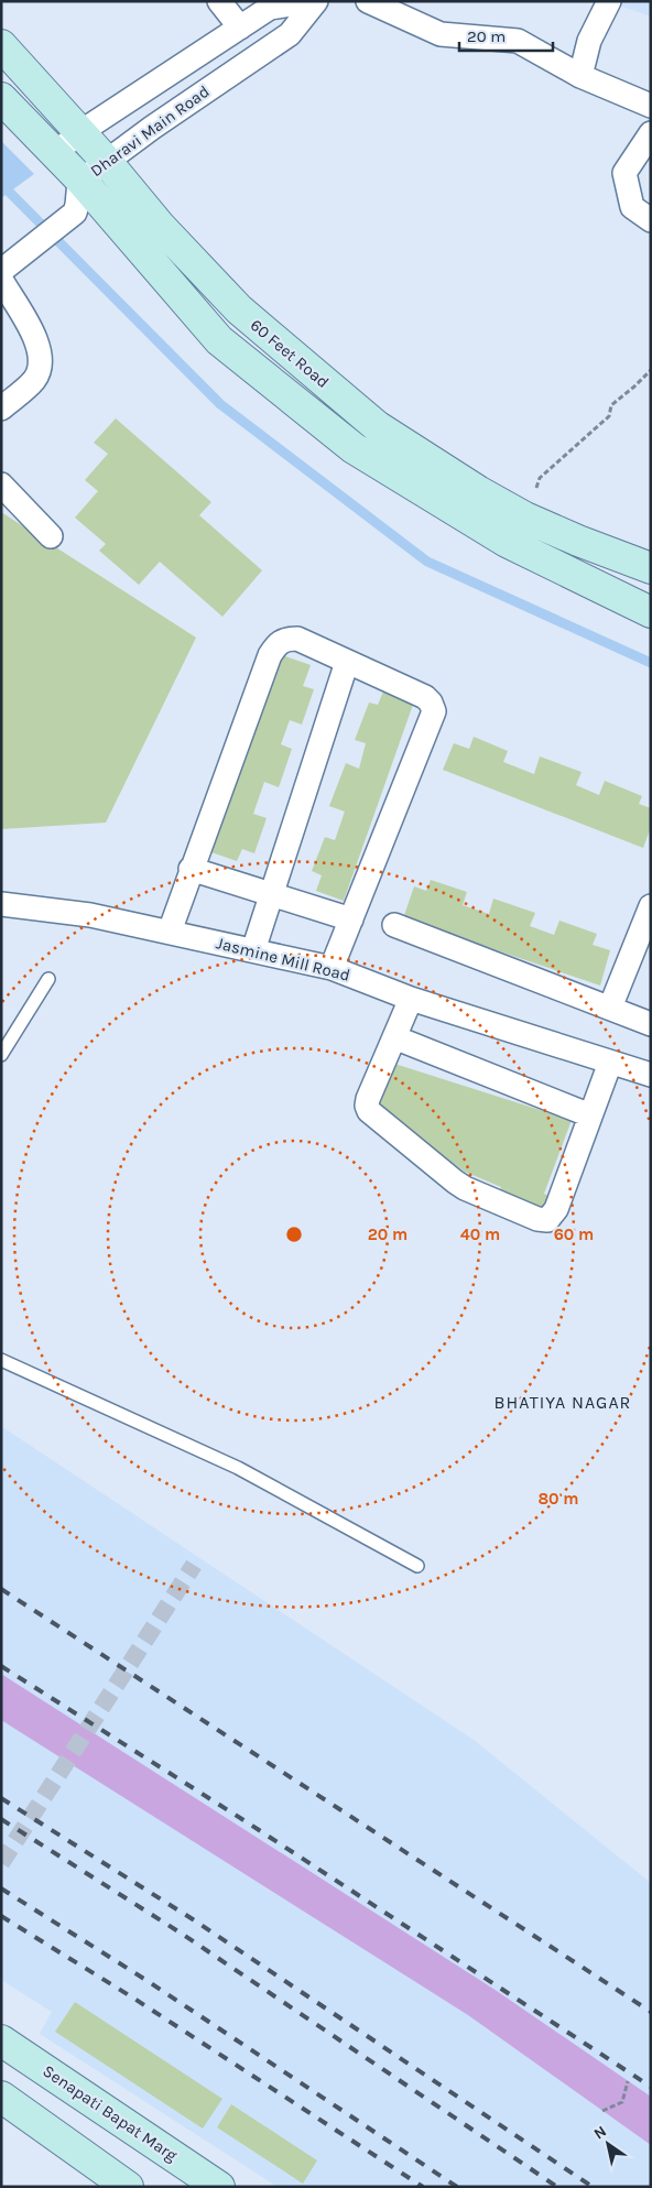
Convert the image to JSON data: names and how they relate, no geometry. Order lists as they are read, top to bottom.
{
  "streets": {
    "main road": ["60 Feet Road", "Senapati Bapat Marg"],
    "street": ["Dharavi Main Road", "Jasmine Mill Road"]
  },
  "crossings": [
    ["Dharavi Main Road", "60 Feet Road"]
  ],
  "districts": ["BHATIYA NAGAR"],
  "scale_bar": "20 m",
  "north": "top left",
  "rings": [
    "20 m",
    "40 m",
    "60 m",
    "80 m"
  ]
}
